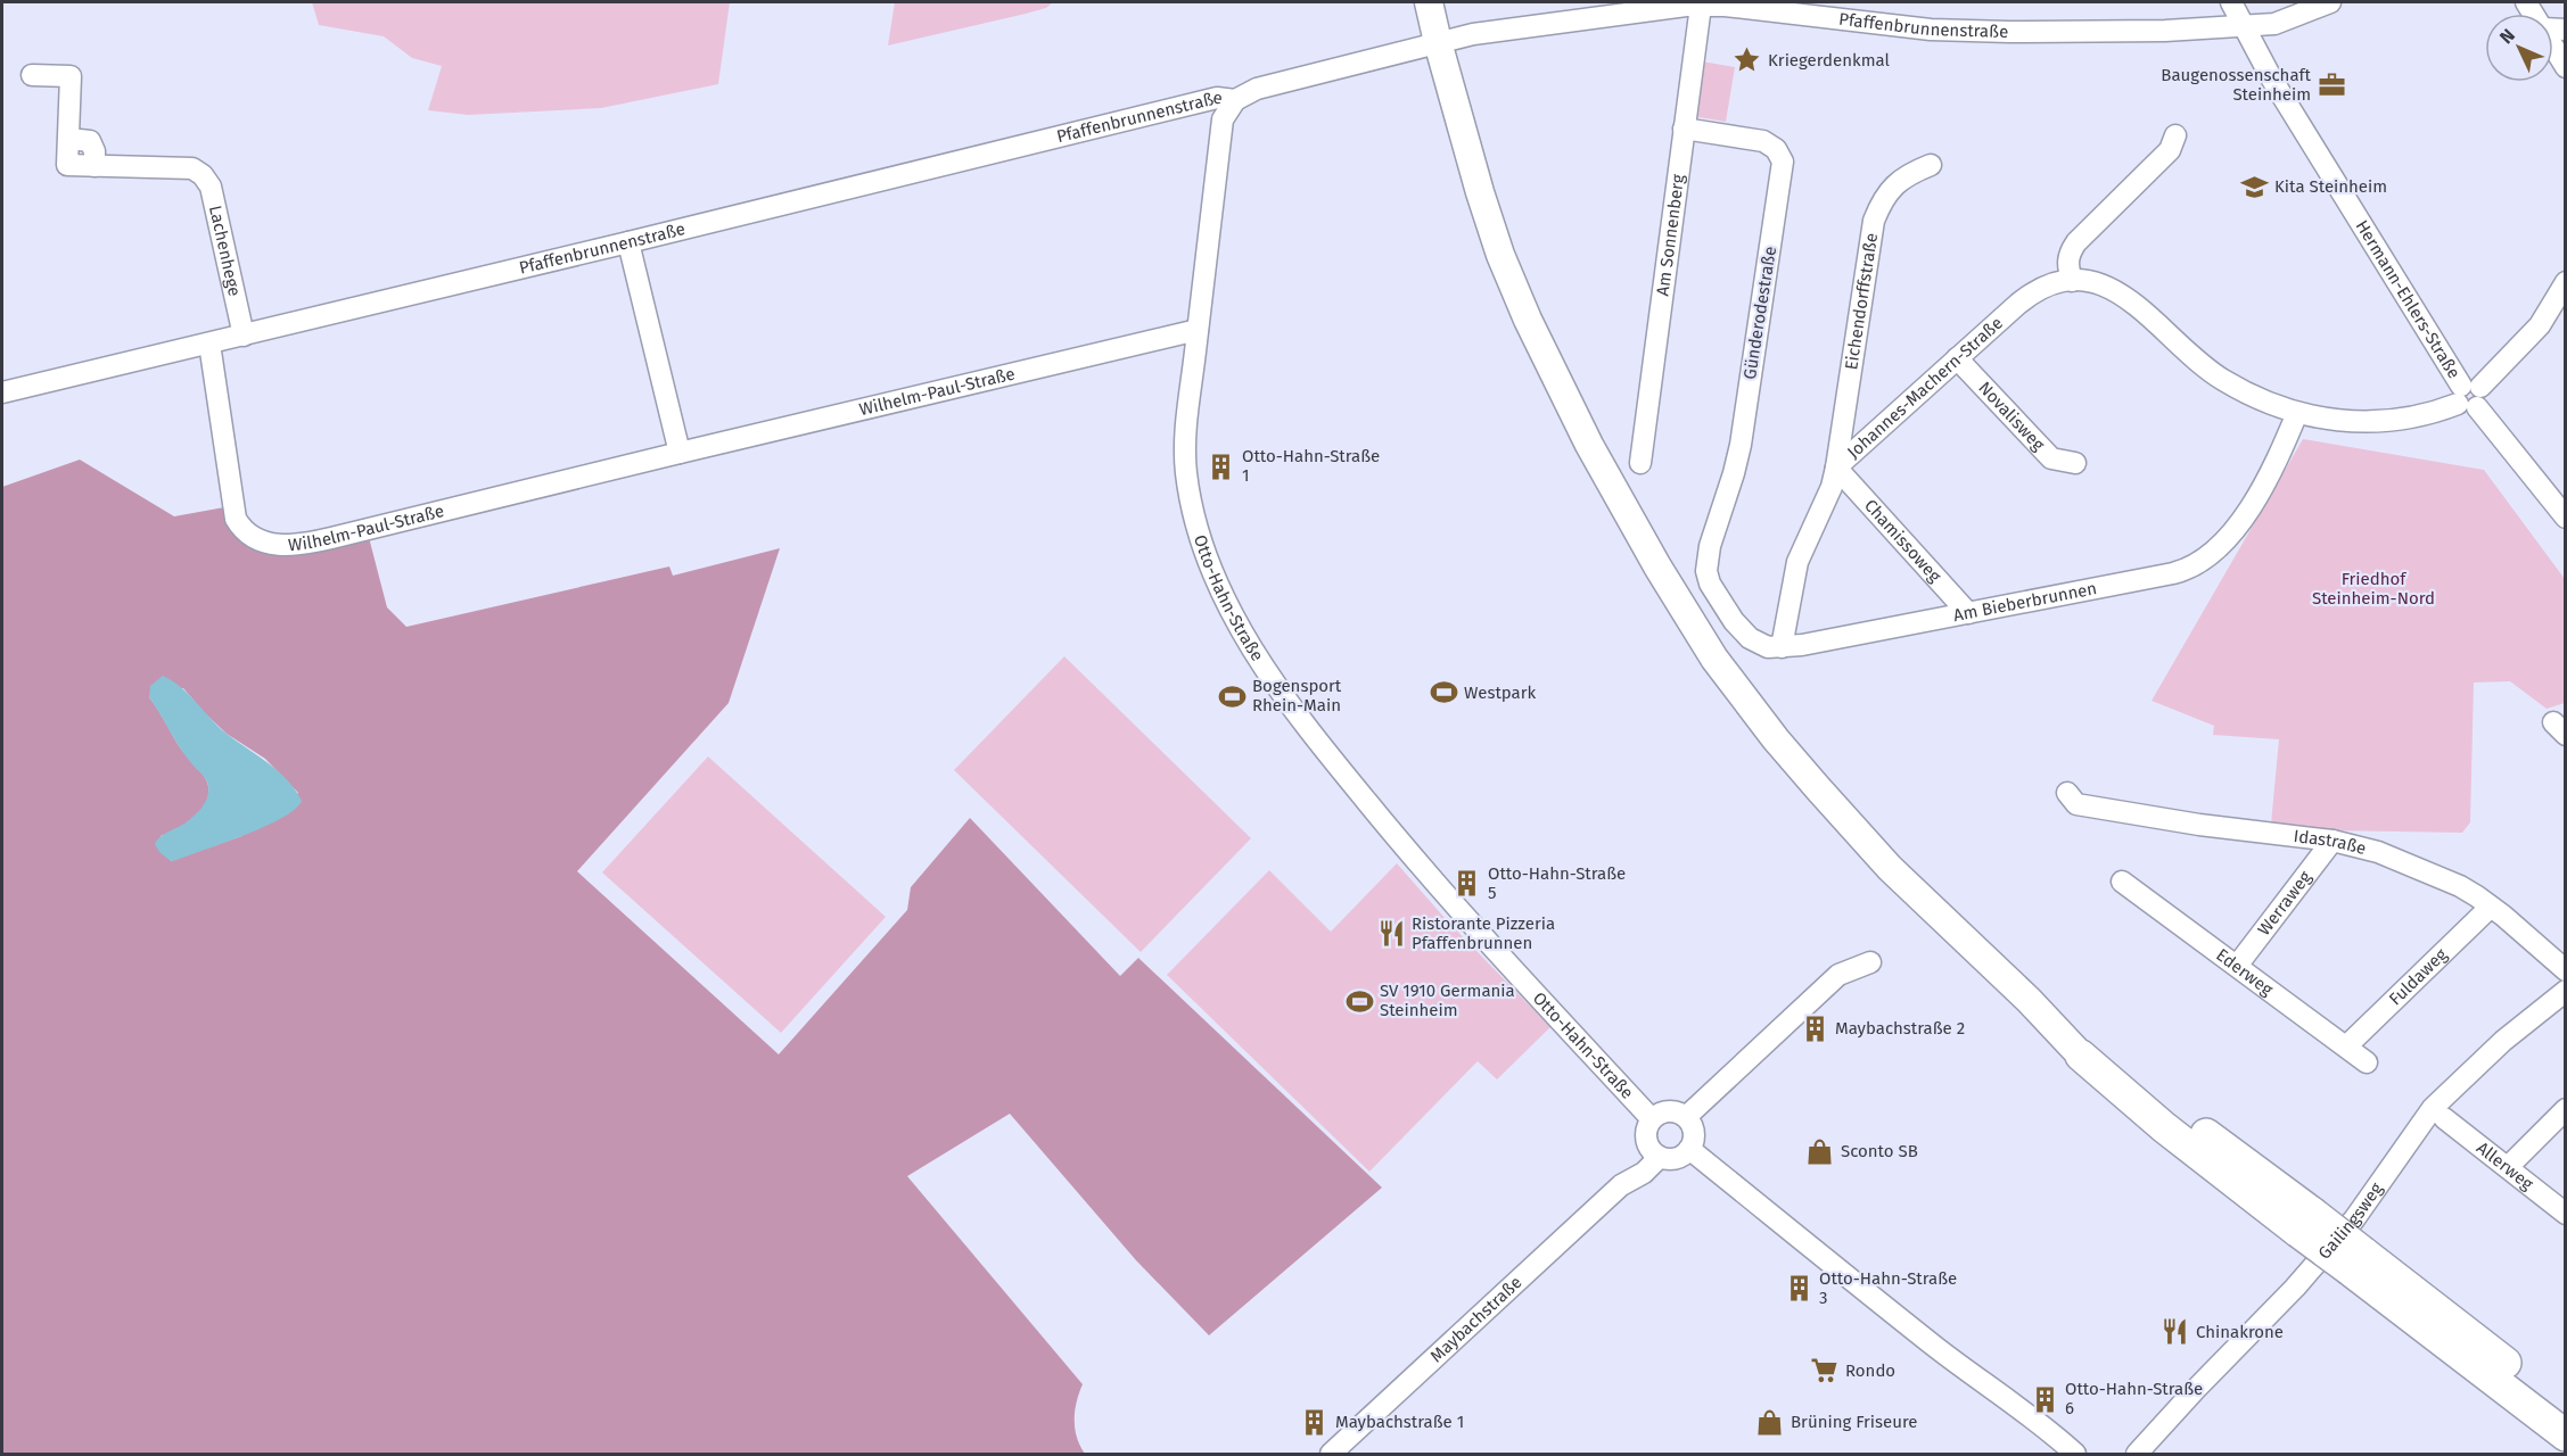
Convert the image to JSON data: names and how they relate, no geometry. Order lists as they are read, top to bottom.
{
  "streets": {
    "street": [
      "Pfaffenbrunnenstraße",
      "Am Sonnenberg",
      "Lachenhege",
      "Hermann-Ehlers-Straße",
      "Eichendorffstraße",
      "Günderodestraße",
      "Johannes-Machern-Straße",
      "Wilhelm-Paul-Straße",
      "Novalisweg",
      "Chamissoweg",
      "Otto-Hahn-Straße",
      "Am Bieberbrunnen",
      "Idastraße",
      "Werraweg",
      "Ederweg",
      "Fuldaweg",
      "Allerweg",
      "Gailingsweg",
      "Maybachstraße"
    ]
  },
  "crossings": [
    ["Pfaffenbrunnenstraße", "Am Sonnenberg"],
    ["Pfaffenbrunnenstraße", "Lachenhege"],
    ["Pfaffenbrunnenstraße", "Hermann-Ehlers-Straße"],
    ["Pfaffenbrunnenstraße", "Wilhelm-Paul-Straße"],
    ["Pfaffenbrunnenstraße", "Otto-Hahn-Straße"],
    ["Am Sonnenberg", "Günderodestraße"],
    ["Hermann-Ehlers-Straße", "Johannes-Machern-Straße"],
    ["Eichendorffstraße", "Johannes-Machern-Straße"],
    ["Eichendorffstraße", "Chamissoweg"],
    ["Günderodestraße", "Am Bieberbrunnen"],
    ["Johannes-Machern-Straße", "Novalisweg"],
    ["Johannes-Machern-Straße", "Chamissoweg"],
    ["Johannes-Machern-Straße", "Am Bieberbrunnen"],
    ["Wilhelm-Paul-Straße", "Otto-Hahn-Straße"],
    ["Chamissoweg", "Am Bieberbrunnen"],
    ["Otto-Hahn-Straße", "Maybachstraße"],
    ["Idastraße", "Werraweg"],
    ["Idastraße", "Fuldaweg"],
    ["Werraweg", "Ederweg"],
    ["Ederweg", "Fuldaweg"]
  ],
  "parks": ["Friedhof Steinheim-Nord"],
  "places": {
    "place": ["Kriegerdenkmal"],
    "office": ["Baugenossenschaft Steinheim"],
    "school or university": ["Kita Steinheim"],
    "building": [
      "Otto-Hahn-Straße 1",
      "Otto-Hahn-Straße 5",
      "Maybachstraße 2",
      "Otto-Hahn-Straße 3",
      "Otto-Hahn-Straße 6",
      "Maybachstraße 1"
    ],
    "sports": ["Westpark", "Bogensport Rhein-Main", "SV 1910 Germania Steinheim"],
    "restaurant": ["Ristorante Pizzeria Pfaffenbrunnen", "Chinakrone"],
    "shop": ["Sconto SB", "Brüning Friseure"],
    "supermarket": ["Rondo"]
  },
  "north": "top left"
}
